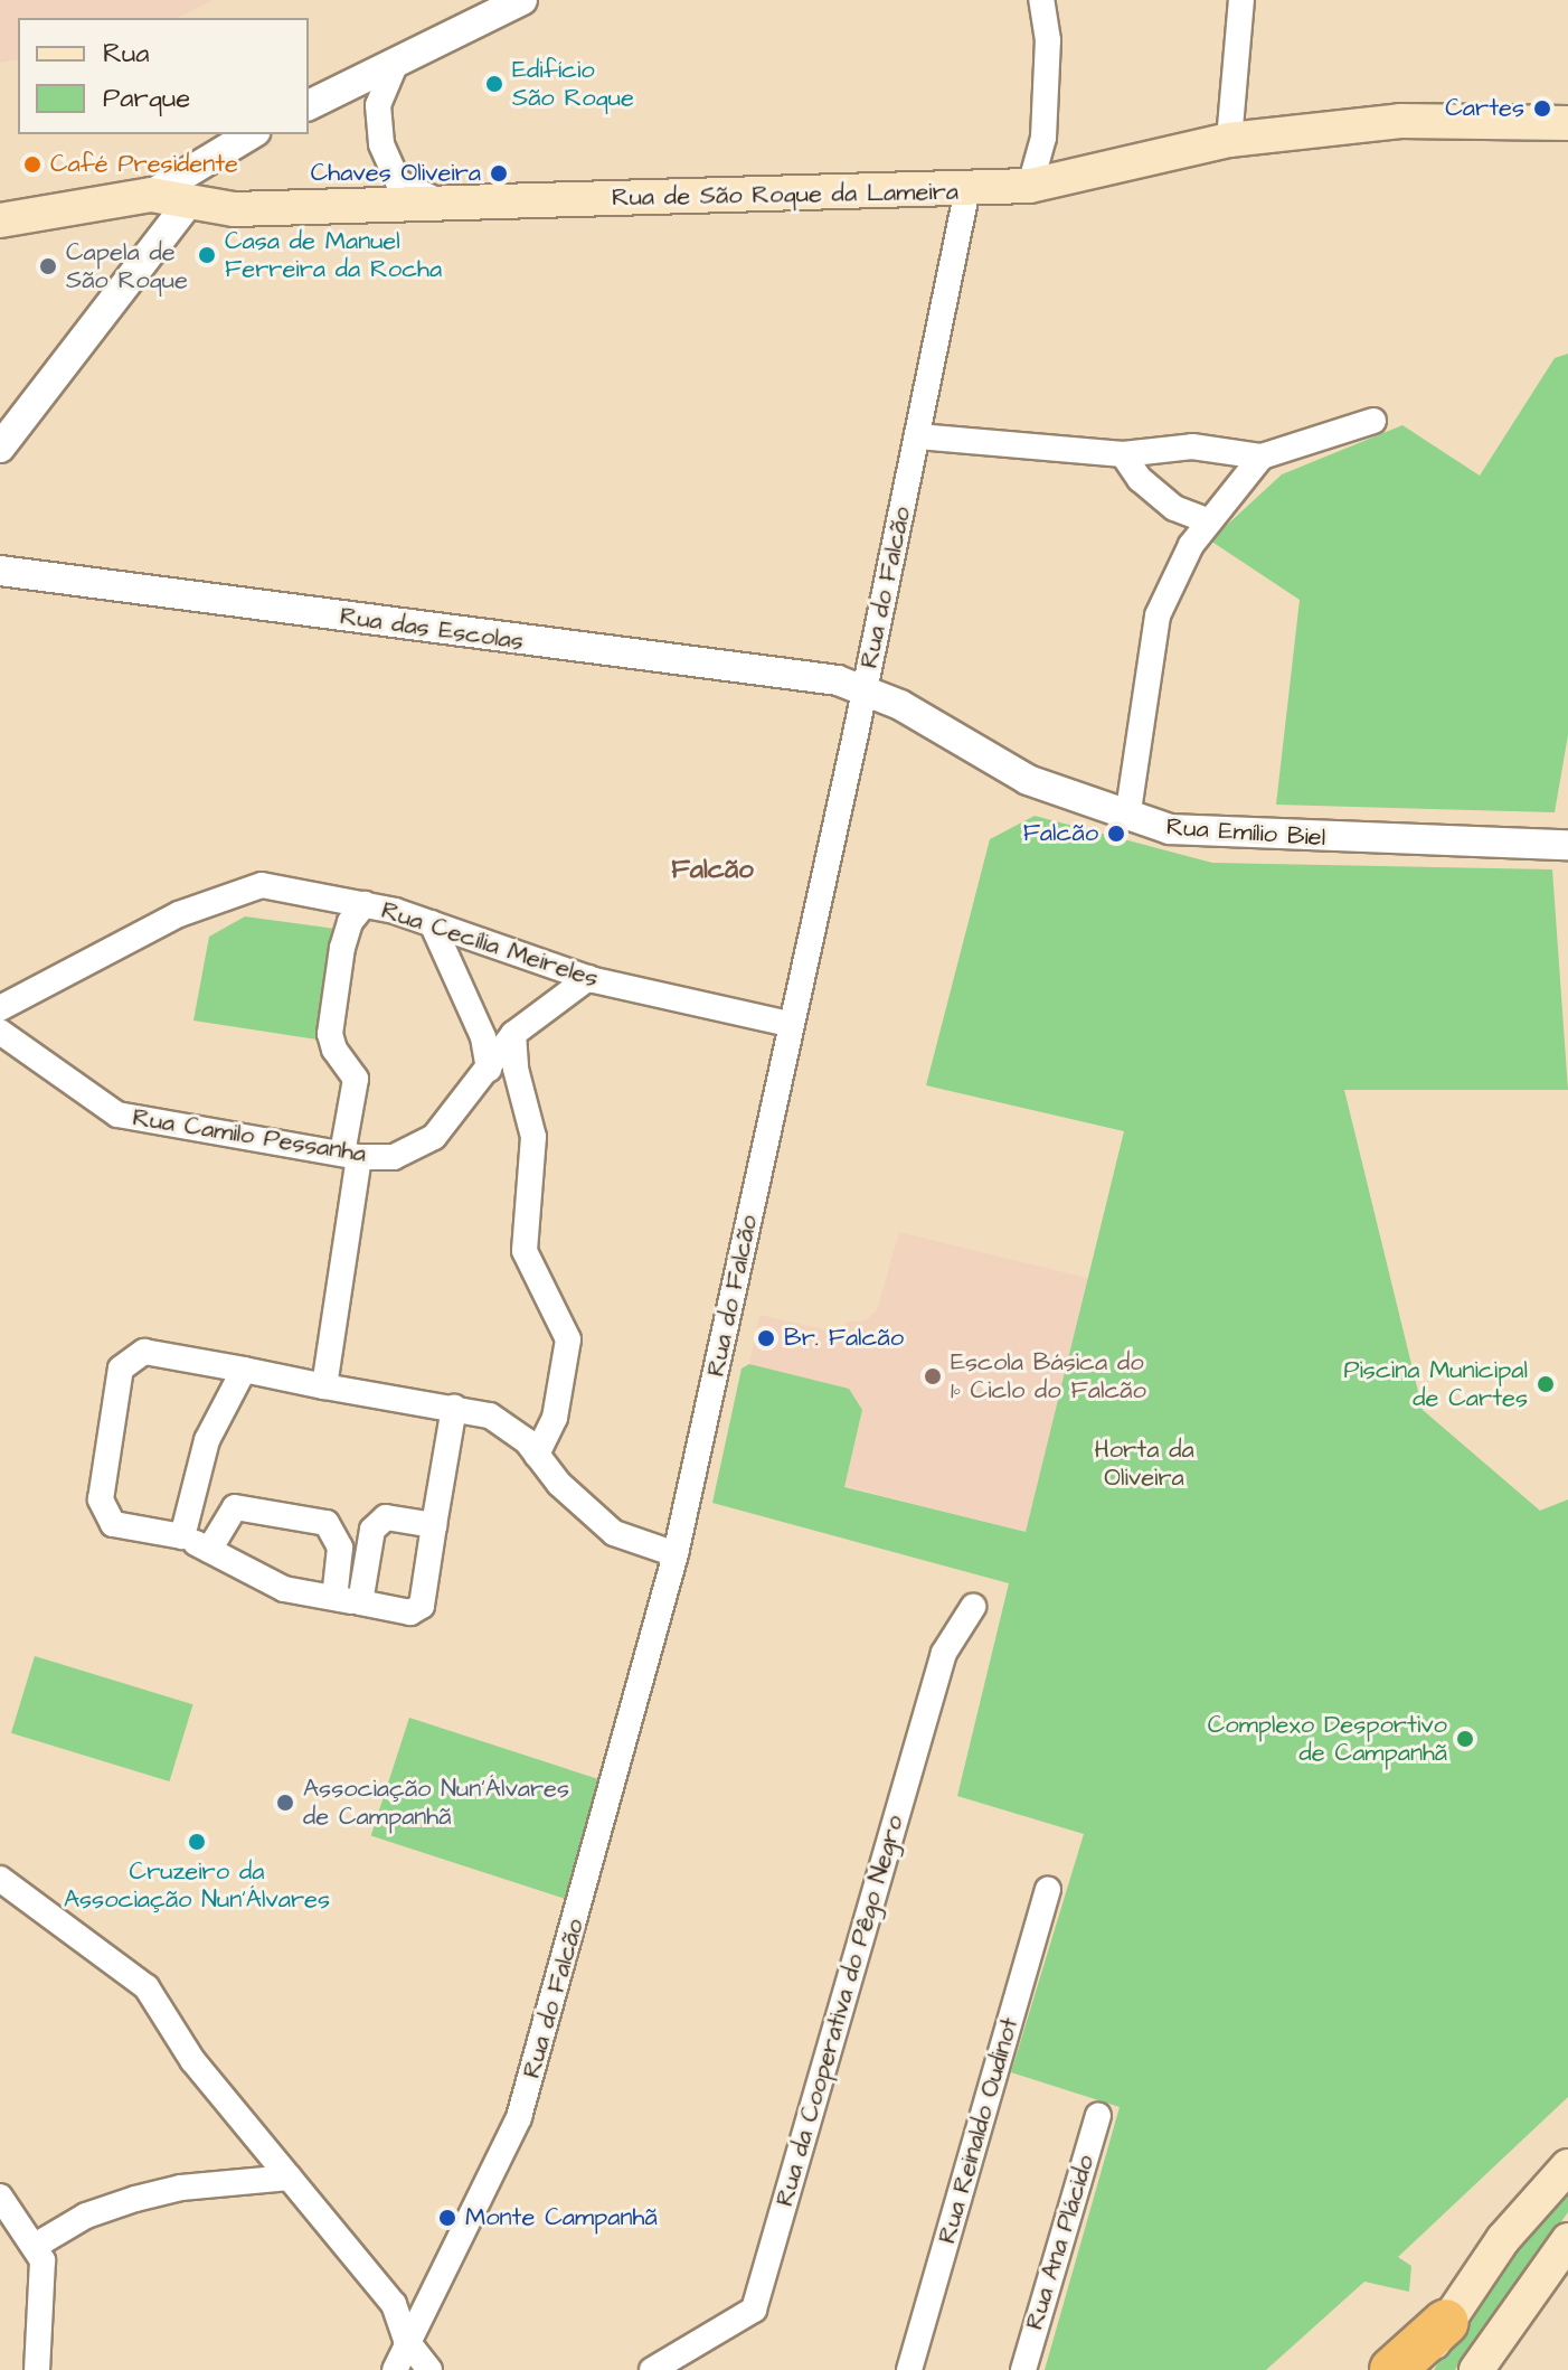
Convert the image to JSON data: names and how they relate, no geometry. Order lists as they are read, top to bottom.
{
  "streets": {
    "main road": ["Rua de São Roque da Lameira"],
    "street": [
      "Rua do Falcão",
      "Rua das Escolas",
      "Rua Emílio Biel",
      "Rua Cecília Meireles",
      "Rua Camilo Pessanha",
      "Rua da Cooperativa do Pêgo Negro",
      "Rua Reinaldo Oudinot",
      "Rua Ana Plácido"
    ]
  },
  "crossings": [
    ["Rua de São Roque da Lameira", "Rua do Falcão"],
    ["Rua do Falcão", "Rua das Escolas"],
    ["Rua do Falcão", "Rua Emílio Biel"],
    ["Rua do Falcão", "Rua Cecília Meireles"],
    ["Rua das Escolas", "Rua Emílio Biel"],
    ["Rua Cecília Meireles", "Rua Camilo Pessanha"]
  ],
  "districts": ["Falcão"],
  "parks": ["Horta da Oliveira"],
  "places": [
    "Edifício São Roque",
    "Cartes",
    "Café Presidente",
    "Chaves Oliveira",
    "Casa de Manuel Ferreira da Rocha",
    "Capela de São Roque",
    "Falcão",
    "Br. Falcão",
    "Escola Básica do 1º Ciclo do Falcão",
    "Piscina Municipal de Cartes",
    "Complexo Desportivo de Campanhã",
    "Associação Nun'Álvares de Campanhã",
    "Cruzeiro da Associação Nun'Álvares",
    "Monte Campanhã"
  ],
  "legend": ["Rua", "Parque"]
}
